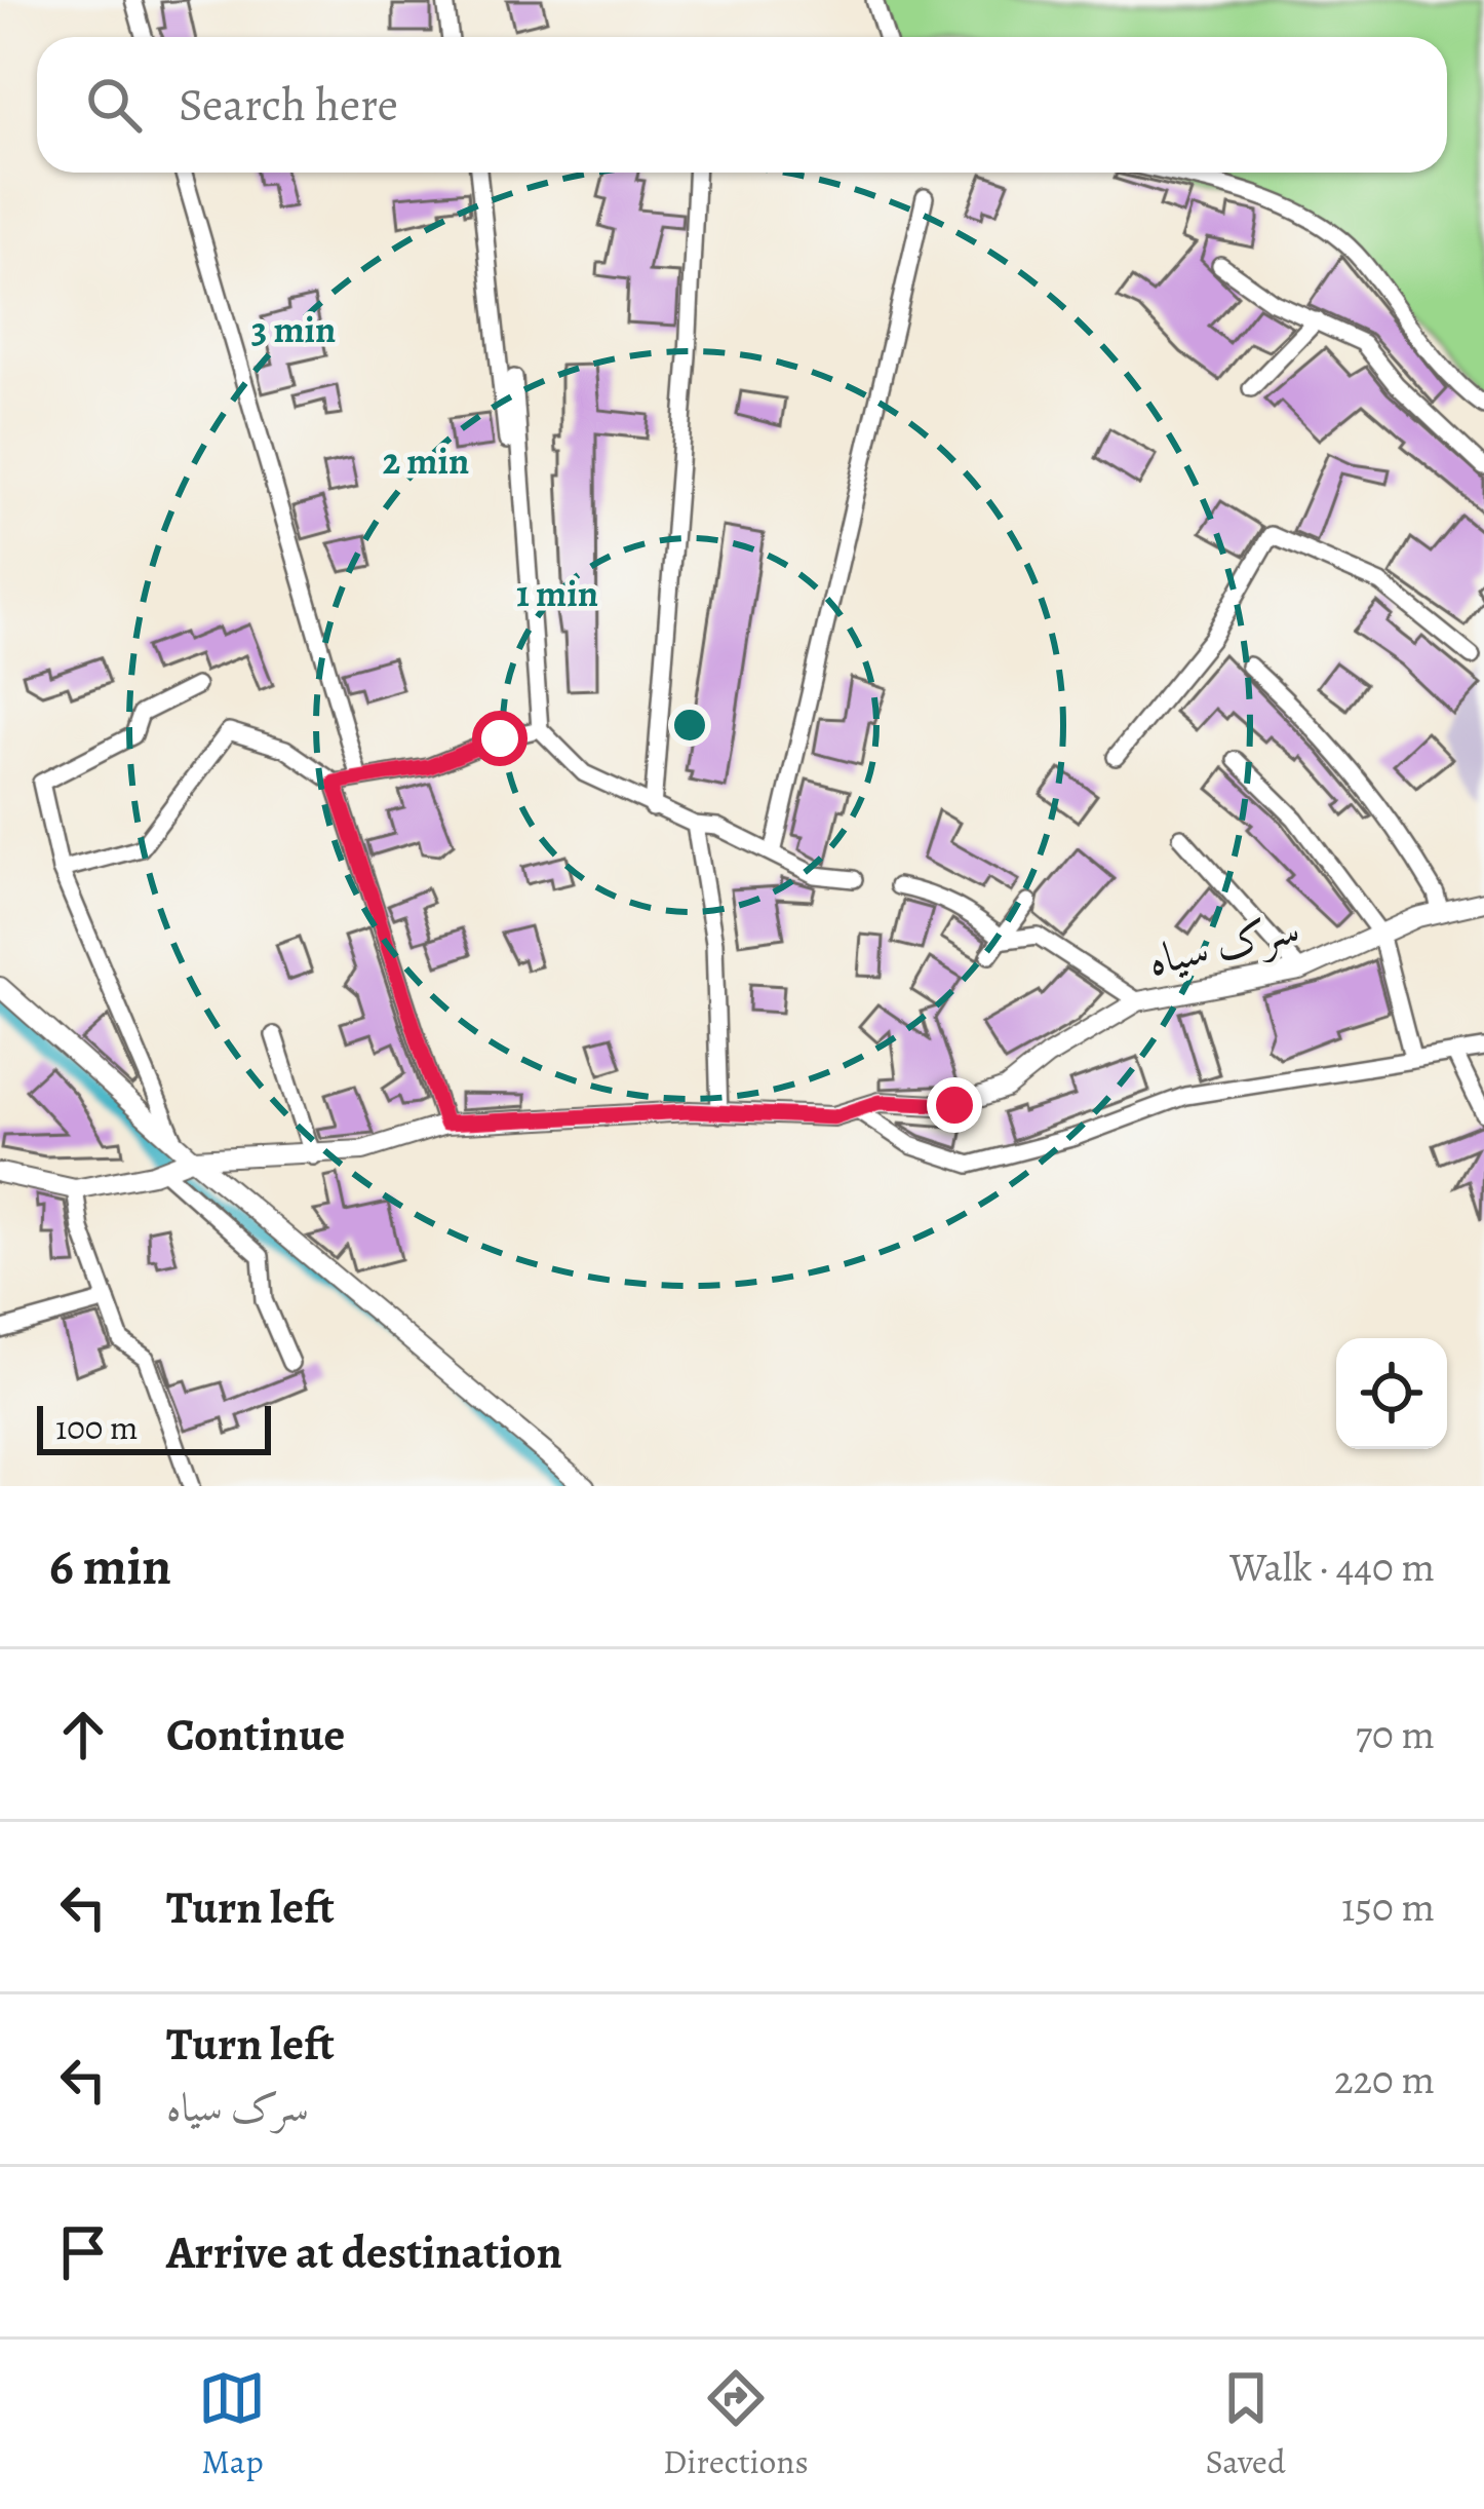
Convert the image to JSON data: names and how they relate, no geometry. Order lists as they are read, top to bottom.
{
  "streets": {
    "street": ["سرک سیاه"]
  },
  "scale_bar": "100 m",
  "page": {
    "search": "Search here",
    "scale": "100 m",
    "heading": ["6 min", "Walk · 440 m"],
    "list": [
      ["Continue", "70 m"],
      ["Turn left", "150 m"],
      ["Turn left", "سرک سیاه", "220 m"],
      "Arrive at destination"
    ],
    "nav": ["Map", "Directions", "Saved"]
  },
  "rings": ["3 min", "2 min", "1 min"]
}
